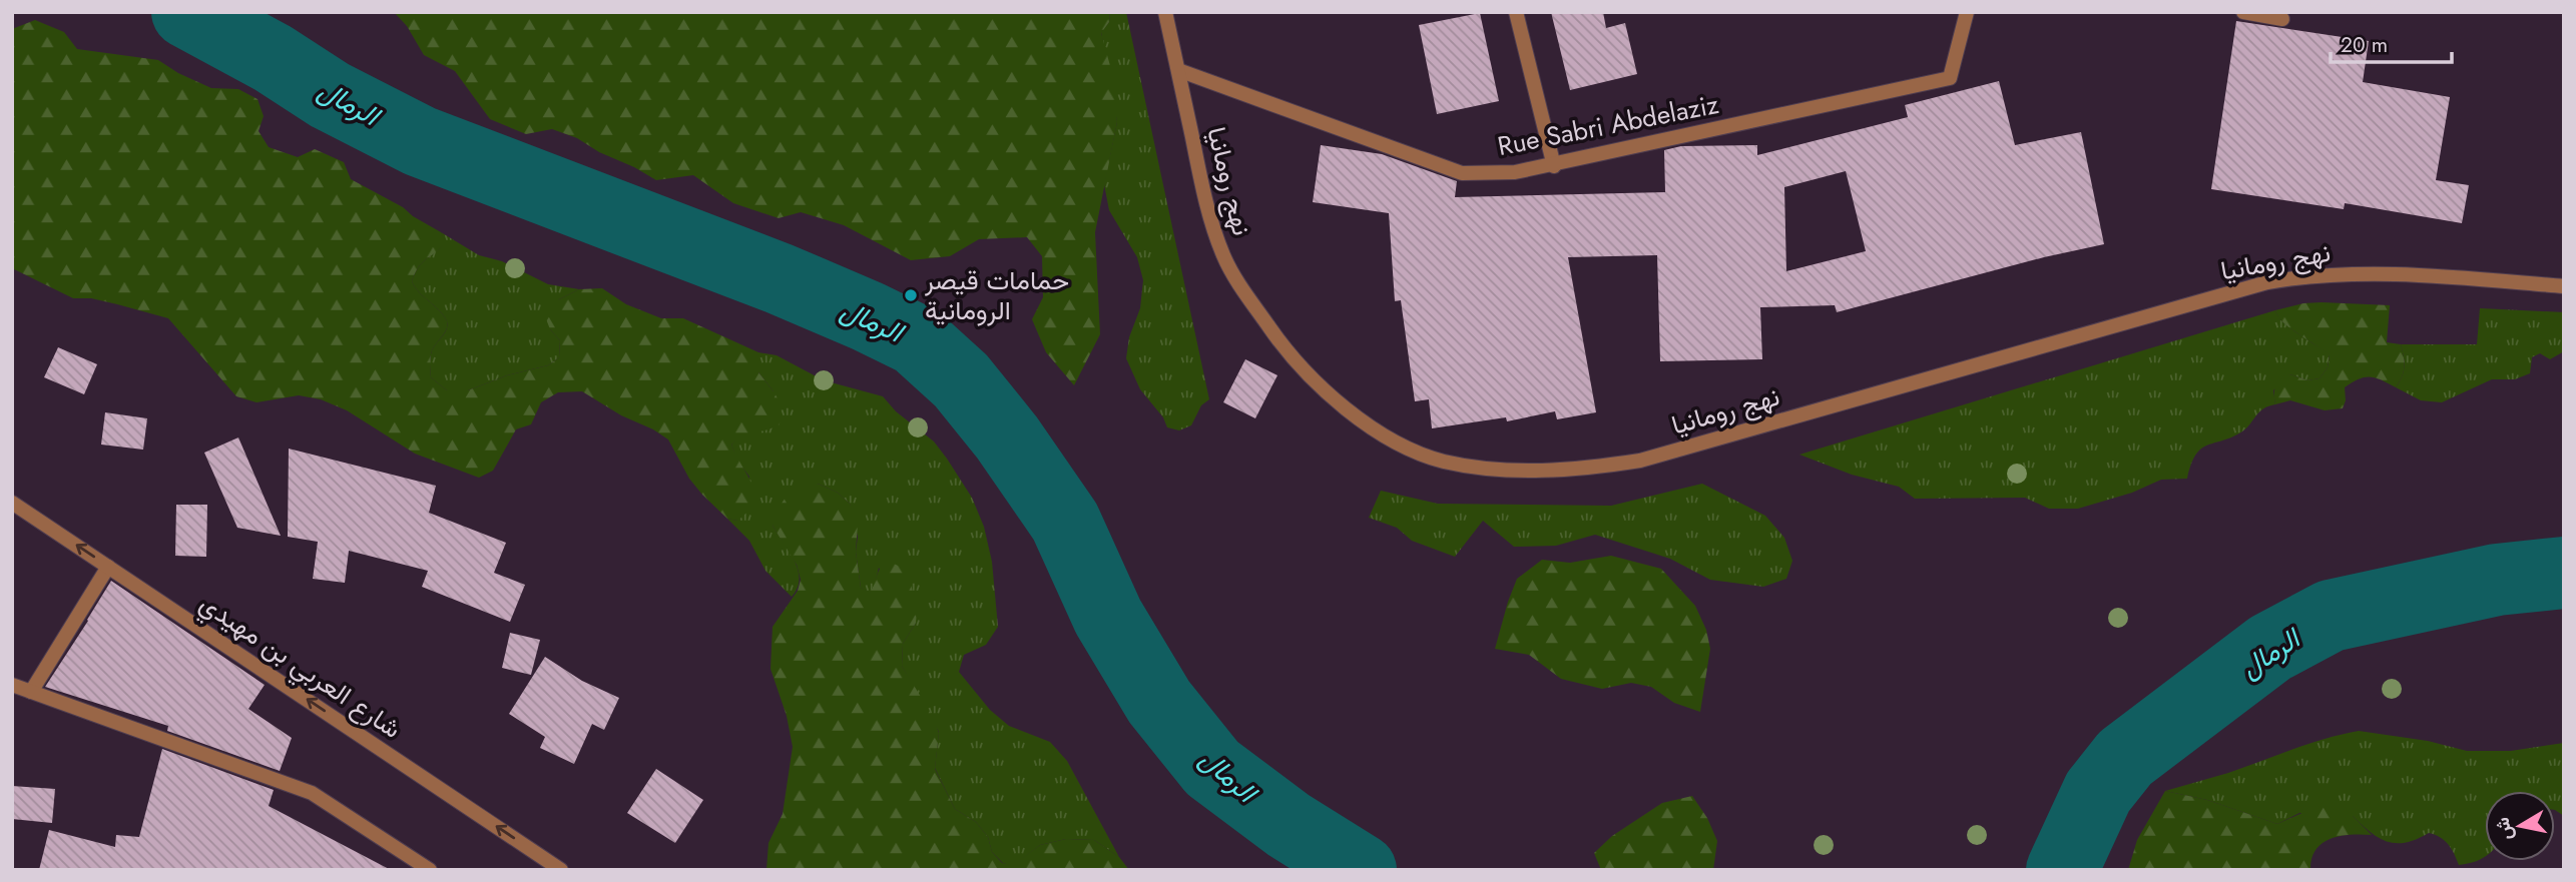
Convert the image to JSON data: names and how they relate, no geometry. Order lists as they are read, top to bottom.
{
  "streets": {
    "street": ["Rue Sabri Abdelaziz", "نهج رومانيا", "شارع العربي بن مهيدي"]
  },
  "crossings": [
    ["Rue Sabri Abdelaziz", "نهج رومانيا"]
  ],
  "water": ["الرمال"],
  "places": ["حمامات قيصر الرومانية"],
  "scale_bar": "20 m",
  "north": "left"
}
